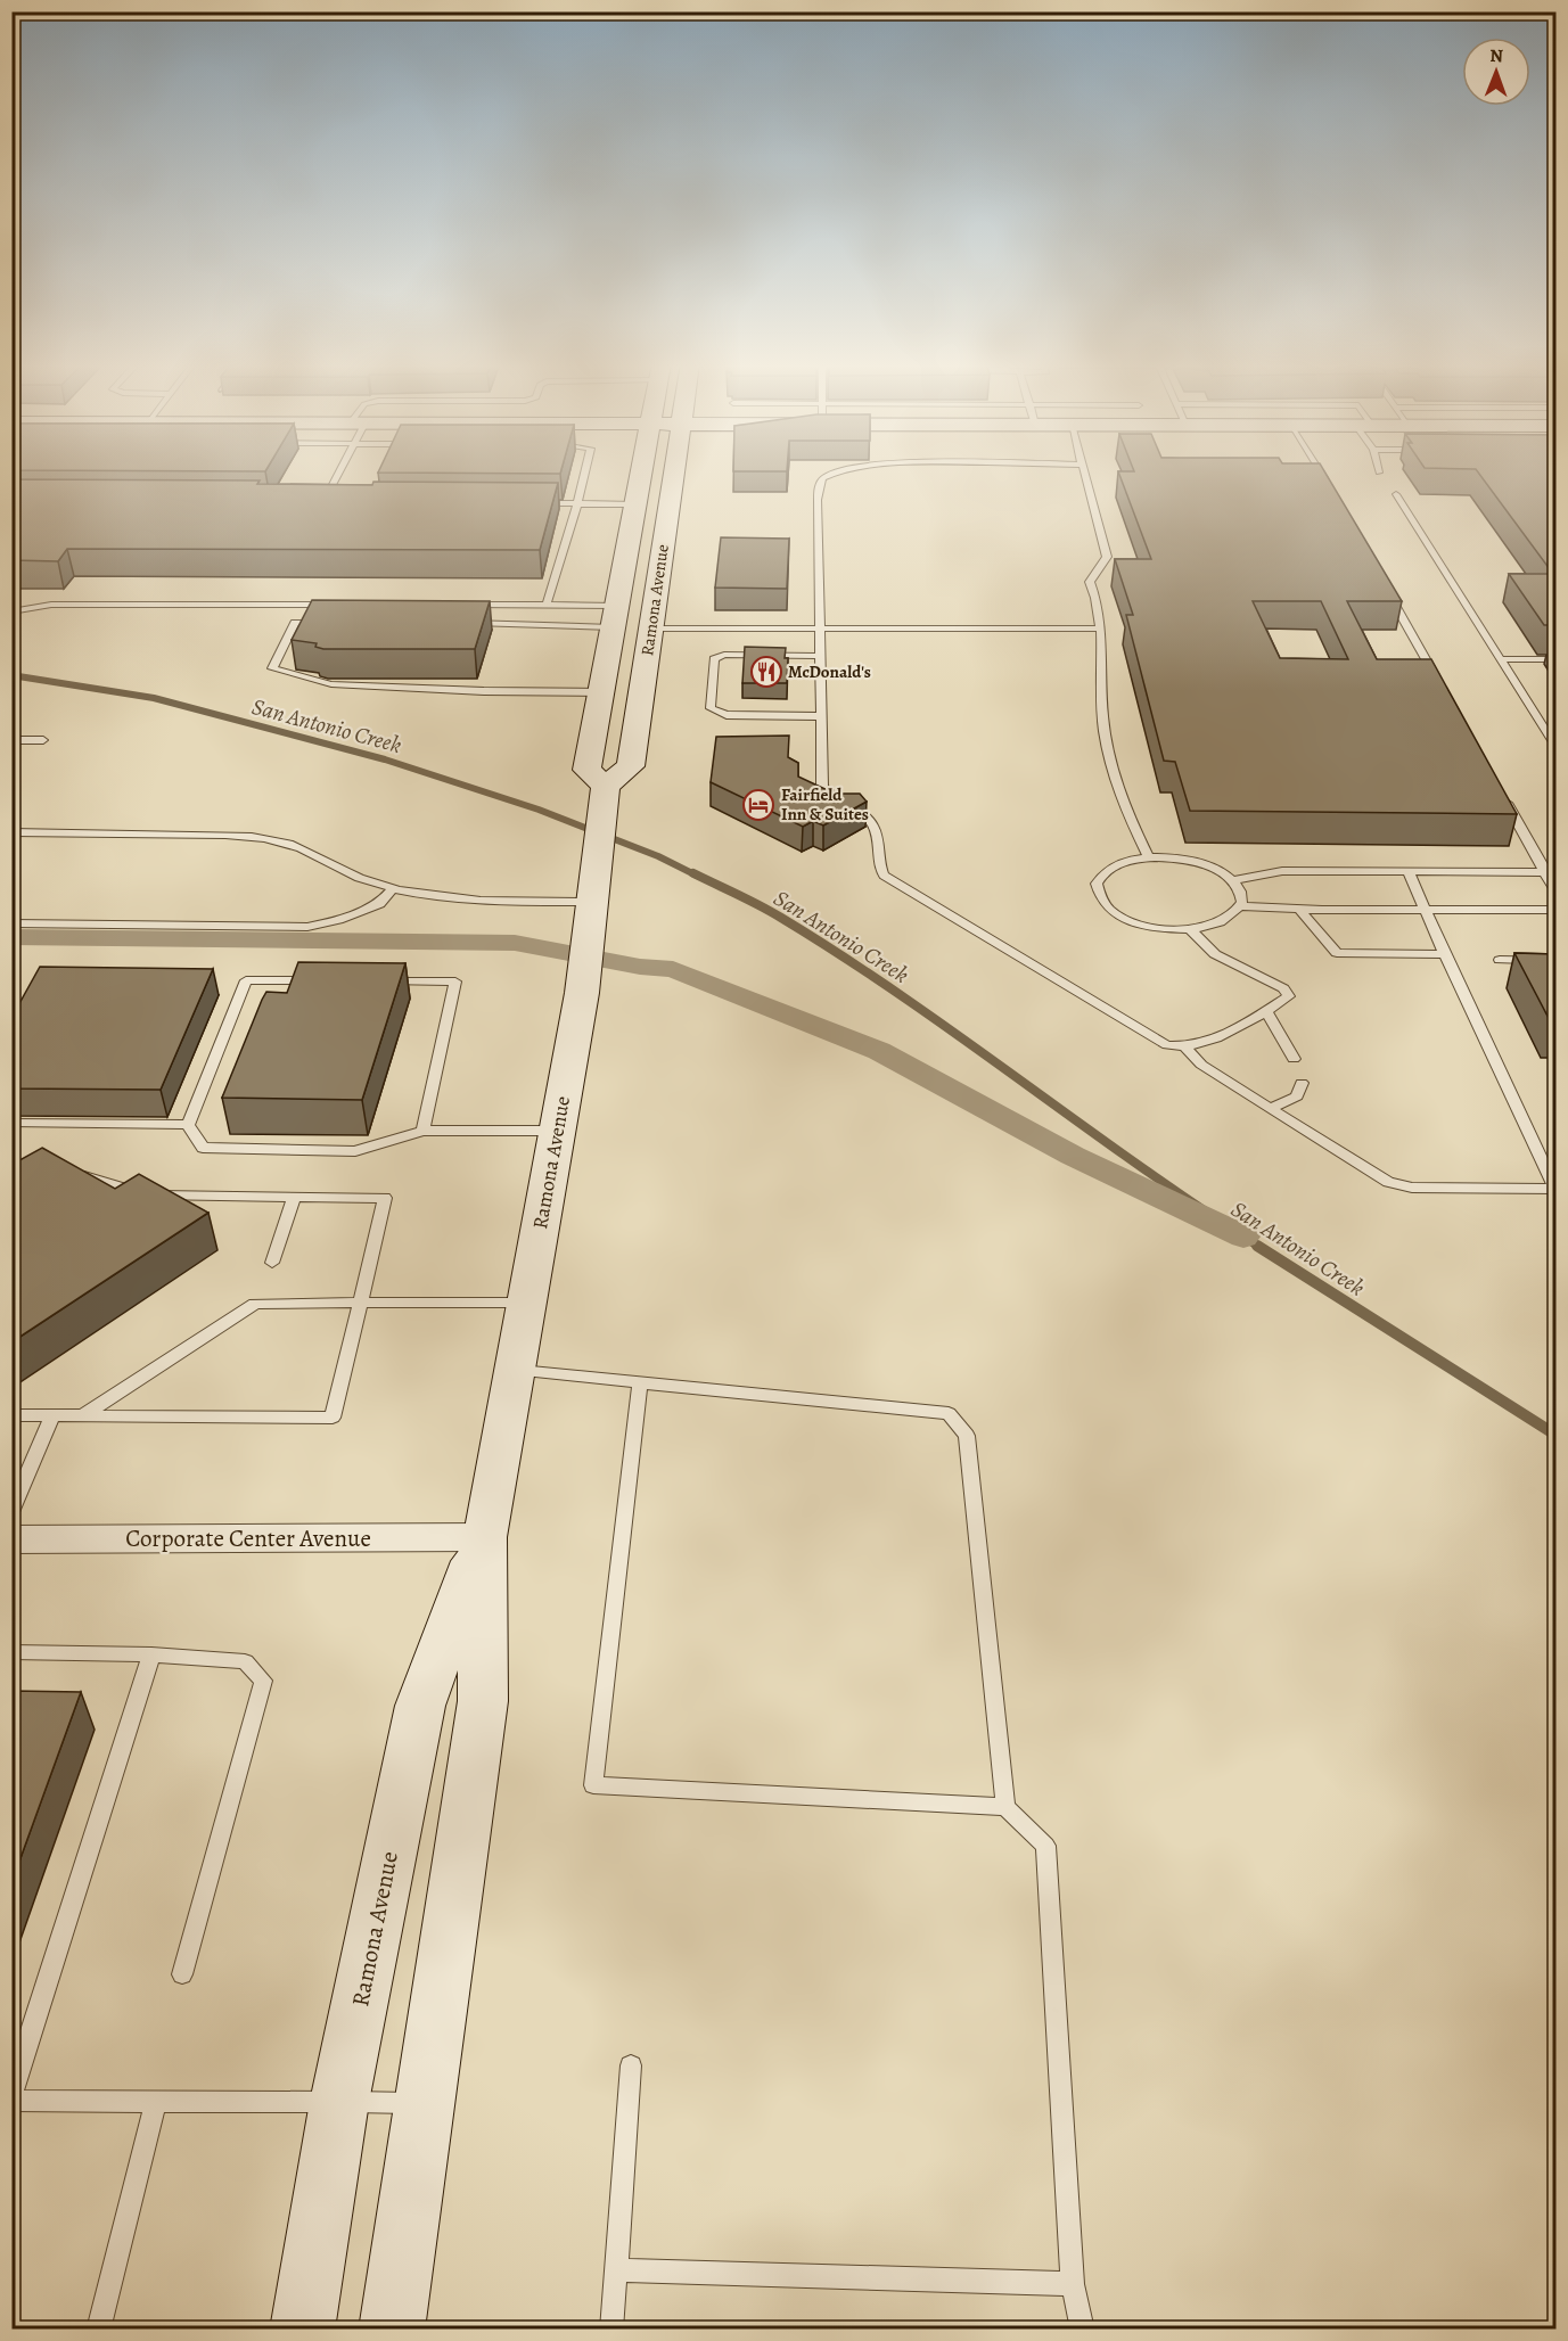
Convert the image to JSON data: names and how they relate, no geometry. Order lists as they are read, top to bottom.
{
  "streets": {
    "main road": ["Ramona Avenue"],
    "street": ["Corporate Center Avenue"]
  },
  "crossings": [
    ["Ramona Avenue", "Corporate Center Avenue"]
  ],
  "water": ["San Antonio Creek"],
  "places": {
    "restaurant": ["McDonald's"],
    "hotel": ["Fairfield Inn & Suites"]
  },
  "north": "top"
}
